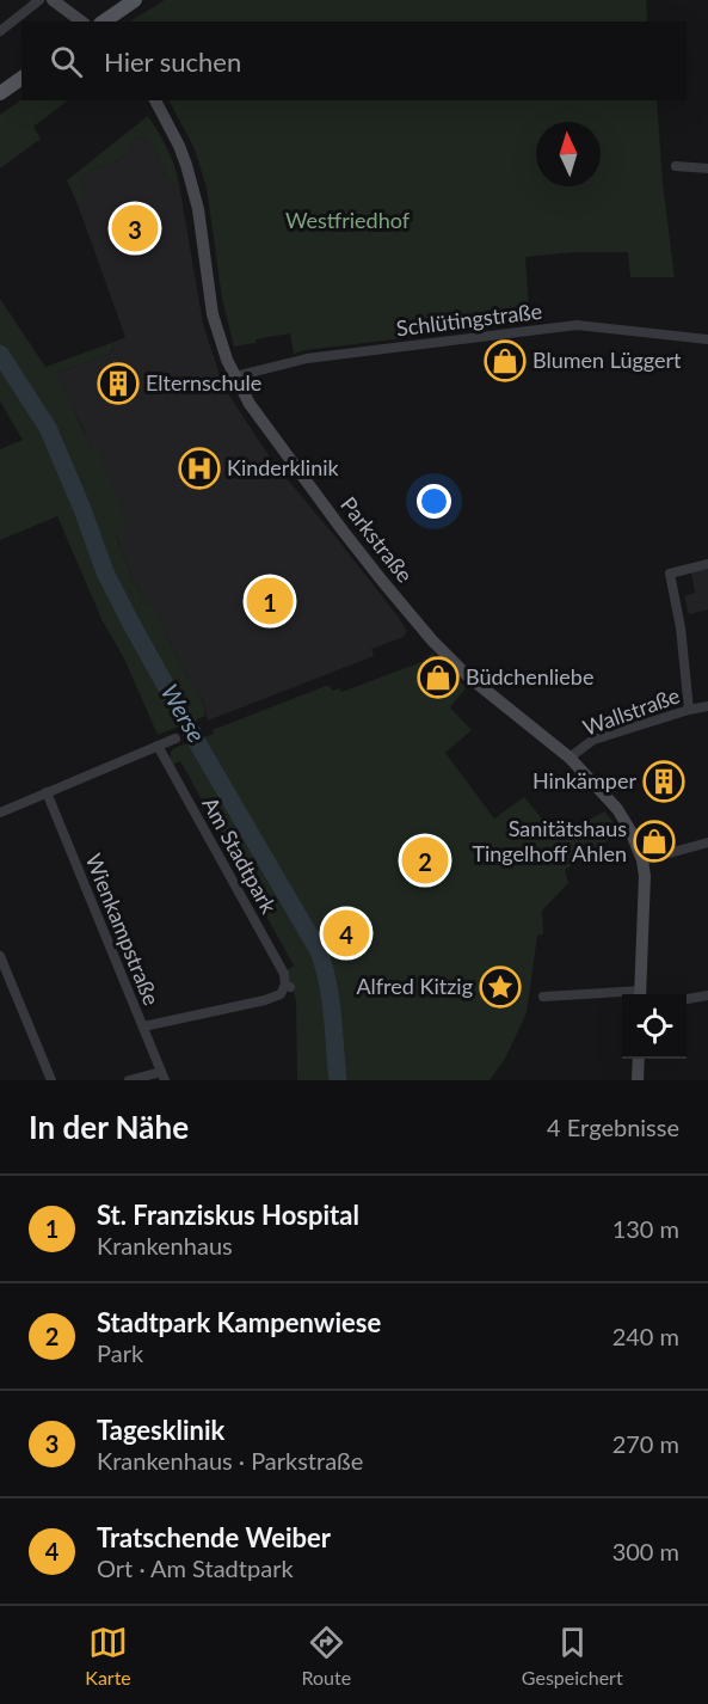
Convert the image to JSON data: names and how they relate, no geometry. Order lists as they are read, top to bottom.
{
  "streets": {
    "street": [
      "Schlütingstraße",
      "Parkstraße",
      "Wallstraße",
      "Am Stadtpark",
      "Wienkampstraße"
    ]
  },
  "crossings": [
    ["Schlütingstraße", "Parkstraße"],
    ["Parkstraße", "Wallstraße"],
    ["Am Stadtpark", "Wienkampstraße"]
  ],
  "water": ["Werse"],
  "parks": ["Westfriedhof"],
  "places": {
    "shop": ["Blumen Lüggert", "Büdchenliebe", "Sanitätshaus Tingelhoff Ahlen"],
    "building": ["Elternschule", "Hinkämper"],
    "hospital": ["Kinderklinik"],
    "place": ["Alfred Kitzig"]
  },
  "north": "top",
  "page": {
    "search": "Hier suchen",
    "pins": [
      "3",
      "1",
      "2",
      "4"
    ],
    "heading": ["In der Nähe", "4 Ergebnisse"],
    "list": [
      {
        "mark": "1",
        "name": "St. Franziskus Hospital",
        "note": "Krankenhaus",
        "value": "130 m"
      },
      {
        "mark": "2",
        "name": "Stadtpark Kampenwiese",
        "note": "Park",
        "value": "240 m"
      },
      {
        "mark": "3",
        "name": "Tagesklinik",
        "note": "Krankenhaus · Parkstraße",
        "value": "270 m"
      },
      {
        "mark": "4",
        "name": "Tratschende Weiber",
        "note": "Ort · Am Stadtpark",
        "value": "300 m"
      }
    ],
    "nav": ["Karte", "Route", "Gespeichert"]
  }
}
